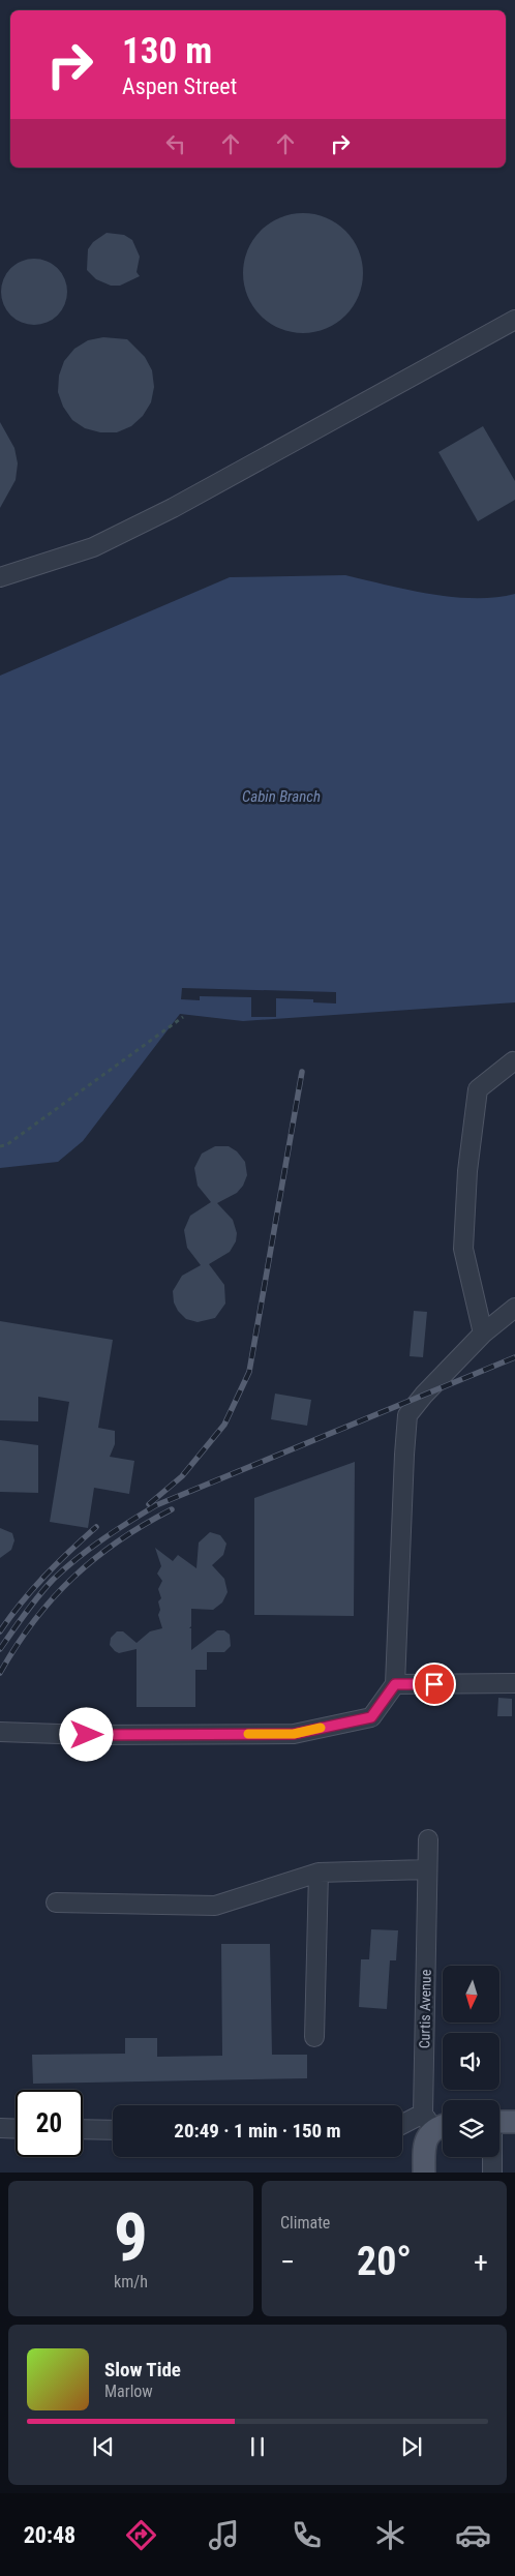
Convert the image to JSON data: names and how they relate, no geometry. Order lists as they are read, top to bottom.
{
  "streets": {
    "main road": ["Curtis Avenue"]
  },
  "water": ["Cabin Branch"],
  "north": "bottom",
  "page": {
    "turn": ["130 m", "Aspen Street"],
    "limit": "20",
    "trip": "20:49 · 1 min · 150 m",
    "tile": [
      ["9", "km/h"],
      "Climate"
    ],
    "heat": ["−", "20°", "+"],
    "song": ["Slow Tide", "Marlow"],
    "tabs": "20:48"
  }
}
